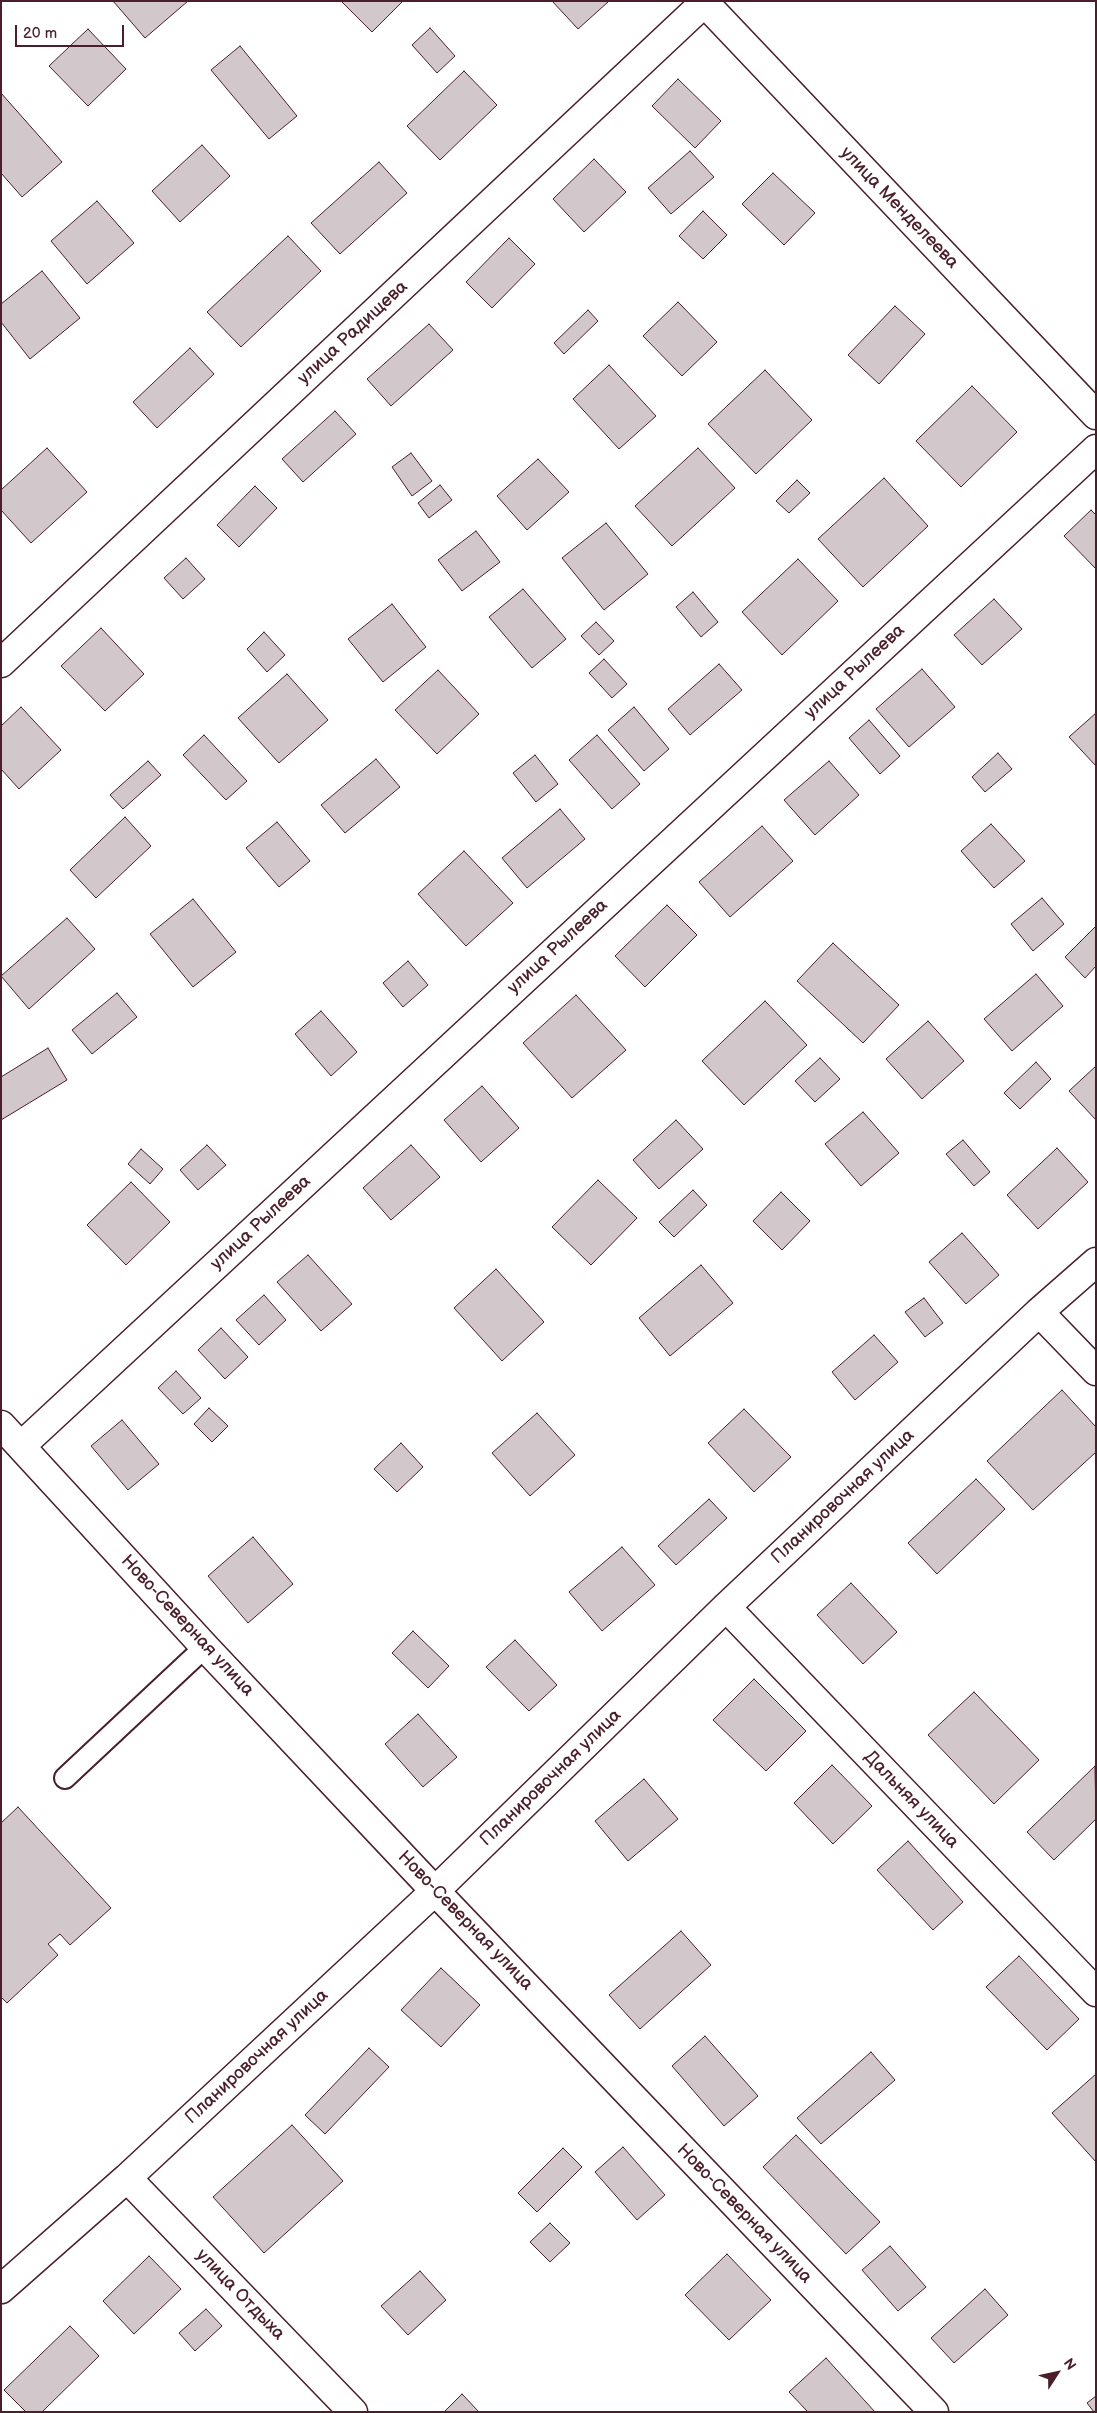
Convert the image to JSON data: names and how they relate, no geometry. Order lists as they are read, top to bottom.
{
  "streets": {
    "street": [
      "улица Менделеева",
      "улица Радищева",
      "улица Рылеева",
      "Планировочная улица",
      "Ново-Северная улица",
      "Дальняя улица",
      "улица Отдыха"
    ]
  },
  "crossings": [
    ["улица Менделеева", "улица Радищева"],
    ["улица Рылеева", "Ново-Северная улица"],
    ["Планировочная улица", "Ново-Северная улица"],
    ["Планировочная улица", "Дальняя улица"],
    ["Планировочная улица", "улица Отдыха"]
  ],
  "scale_bar": "20 m",
  "north": "top right"
}
